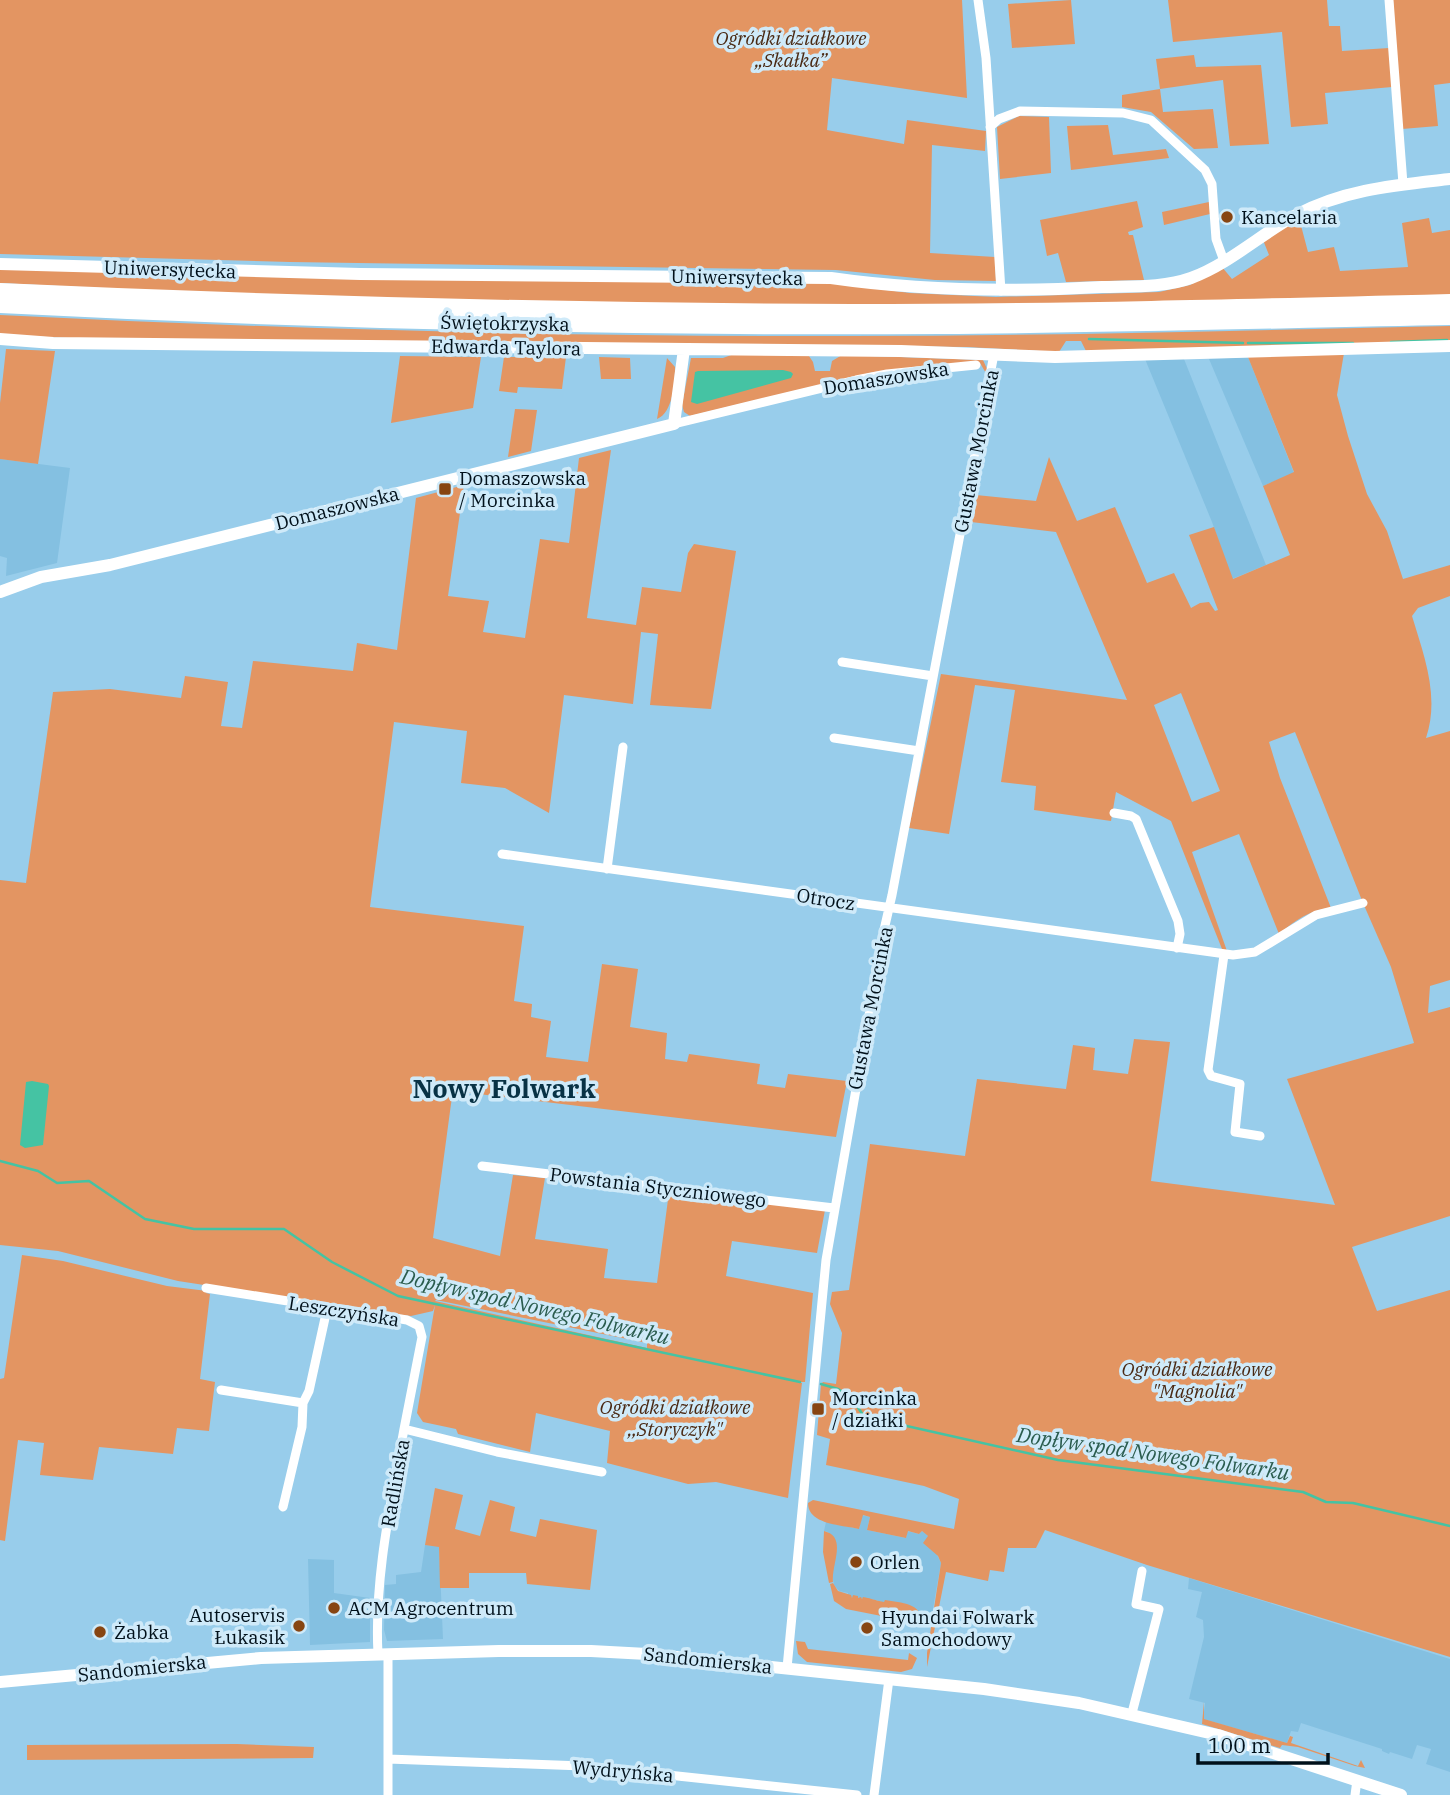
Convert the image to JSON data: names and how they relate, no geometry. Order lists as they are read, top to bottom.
{
  "streets": {
    "highway": ["Świętokrzyska"],
    "street": [
      "Uniwersytecka",
      "Edwarda Taylora",
      "Domaszowska",
      "Gustawa Morcinka",
      "Otrocz",
      "Powstania Styczniowego",
      "Leszczyńska",
      "Radlińska",
      "Sandomierska",
      "Wydryńska"
    ]
  },
  "crossings": [
    ["Edwarda Taylora", "Gustawa Morcinka"],
    ["Gustawa Morcinka", "Otrocz"],
    ["Gustawa Morcinka", "Powstania Styczniowego"],
    ["Gustawa Morcinka", "Sandomierska"],
    ["Leszczyńska", "Radlińska"],
    ["Radlińska", "Sandomierska"],
    ["Radlińska", "Wydryńska"]
  ],
  "districts": ["Nowy Folwark"],
  "water": ["Dopływ spod Nowego Folwarku"],
  "parks": ["Ogródki działkowe „Skałka”", "Ogródki działkowe \"Magnolia\"", "Ogródki działkowe ,,Storyczyk\""],
  "places": {
    "other": [
      "Kancelaria",
      "Orlen",
      "ACM Agrocentrum",
      "Autoservis Łukasik",
      "Hyundai Folwark Samochodowy",
      "Żabka"
    ],
    "transit": ["Domaszowska / Morcinka", "Morcinka / działki"]
  },
  "scale_bar": "100 m"
}
